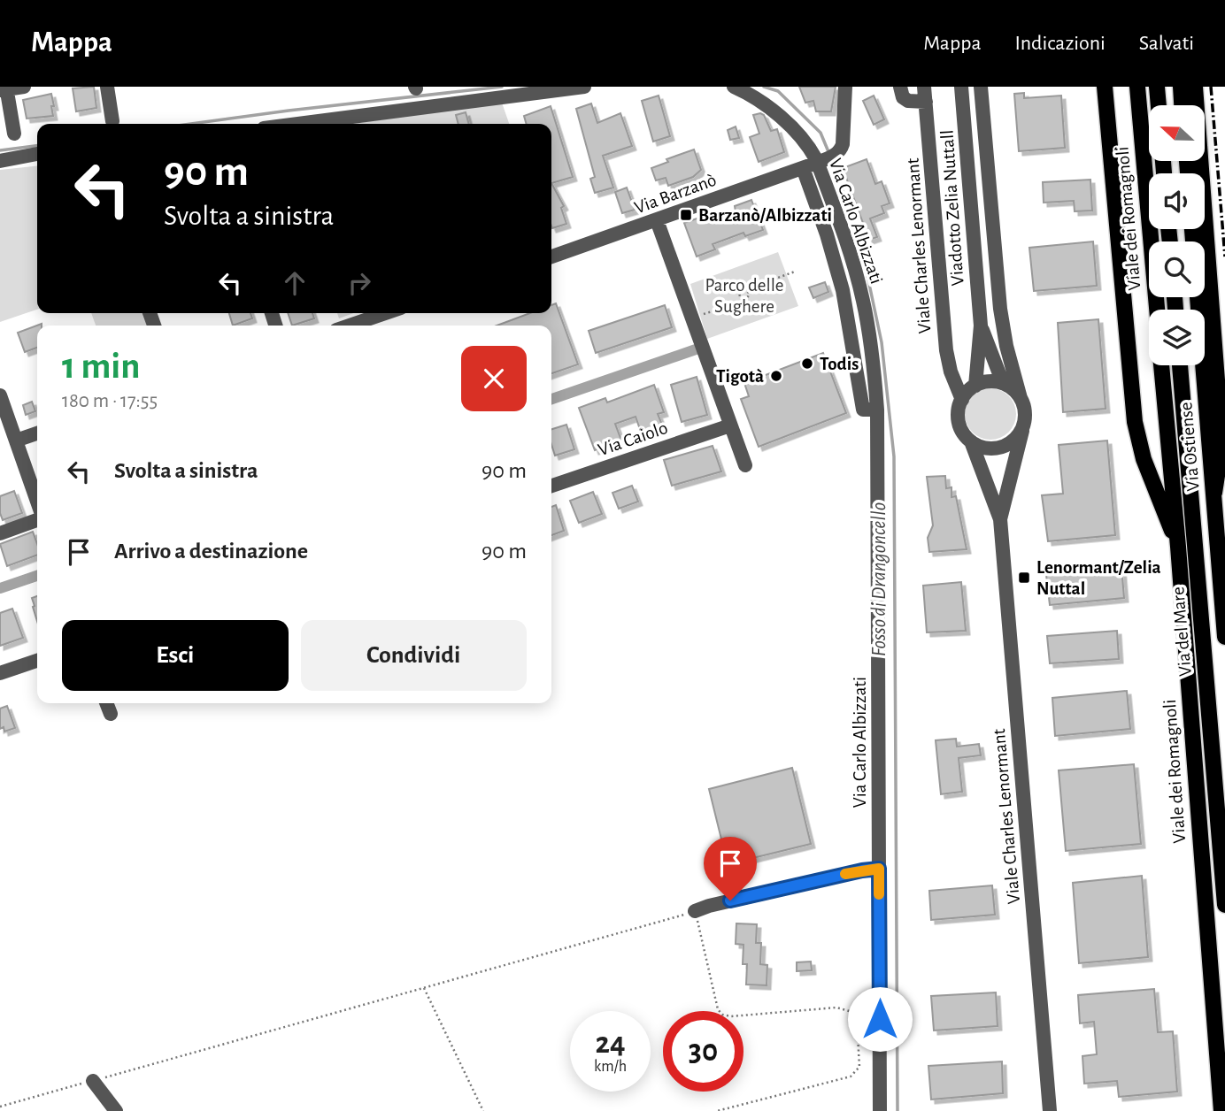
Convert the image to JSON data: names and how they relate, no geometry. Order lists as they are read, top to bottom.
{
  "streets": {
    "main road": ["Viale dei Romagnoli", "Via Ostiense", "Via del Mare"],
    "street": [
      "Via Barzanò",
      "Viadotto Zelia Nuttall",
      "Via Carlo Albizzati",
      "Viale Charles Lenormant",
      "Via Caiolo"
    ]
  },
  "crossings": [
    ["Via Barzanò", "Via Carlo Albizzati"],
    ["Viadotto Zelia Nuttall", "Viale Charles Lenormant"]
  ],
  "water": ["Fosso di Drangoncello"],
  "parks": ["Parco delle Sughere"],
  "places": {
    "transit": ["Barzanò/Albizzati", "Lenormant/Zelia Nuttal"],
    "other": ["Todis", "Tigotà"]
  },
  "north": "left",
  "page": {
    "header": "Mappa",
    "nav": ["Mappa", "Indicazioni", "Salvati"],
    "turn": ["90 m", "Svolta a sinistra"],
    "heading": ["1 min", "180 m · 17:55"],
    "list": [
      {
        "name": "Svolta a sinistra",
        "value": "90 m"
      },
      {
        "name": "Arrivo a destinazione",
        "value": "90 m"
      }
    ],
    "buttons": ["Esci", "Condividi"],
    "speed": "24 km/h",
    "limit": "30"
  }
}
